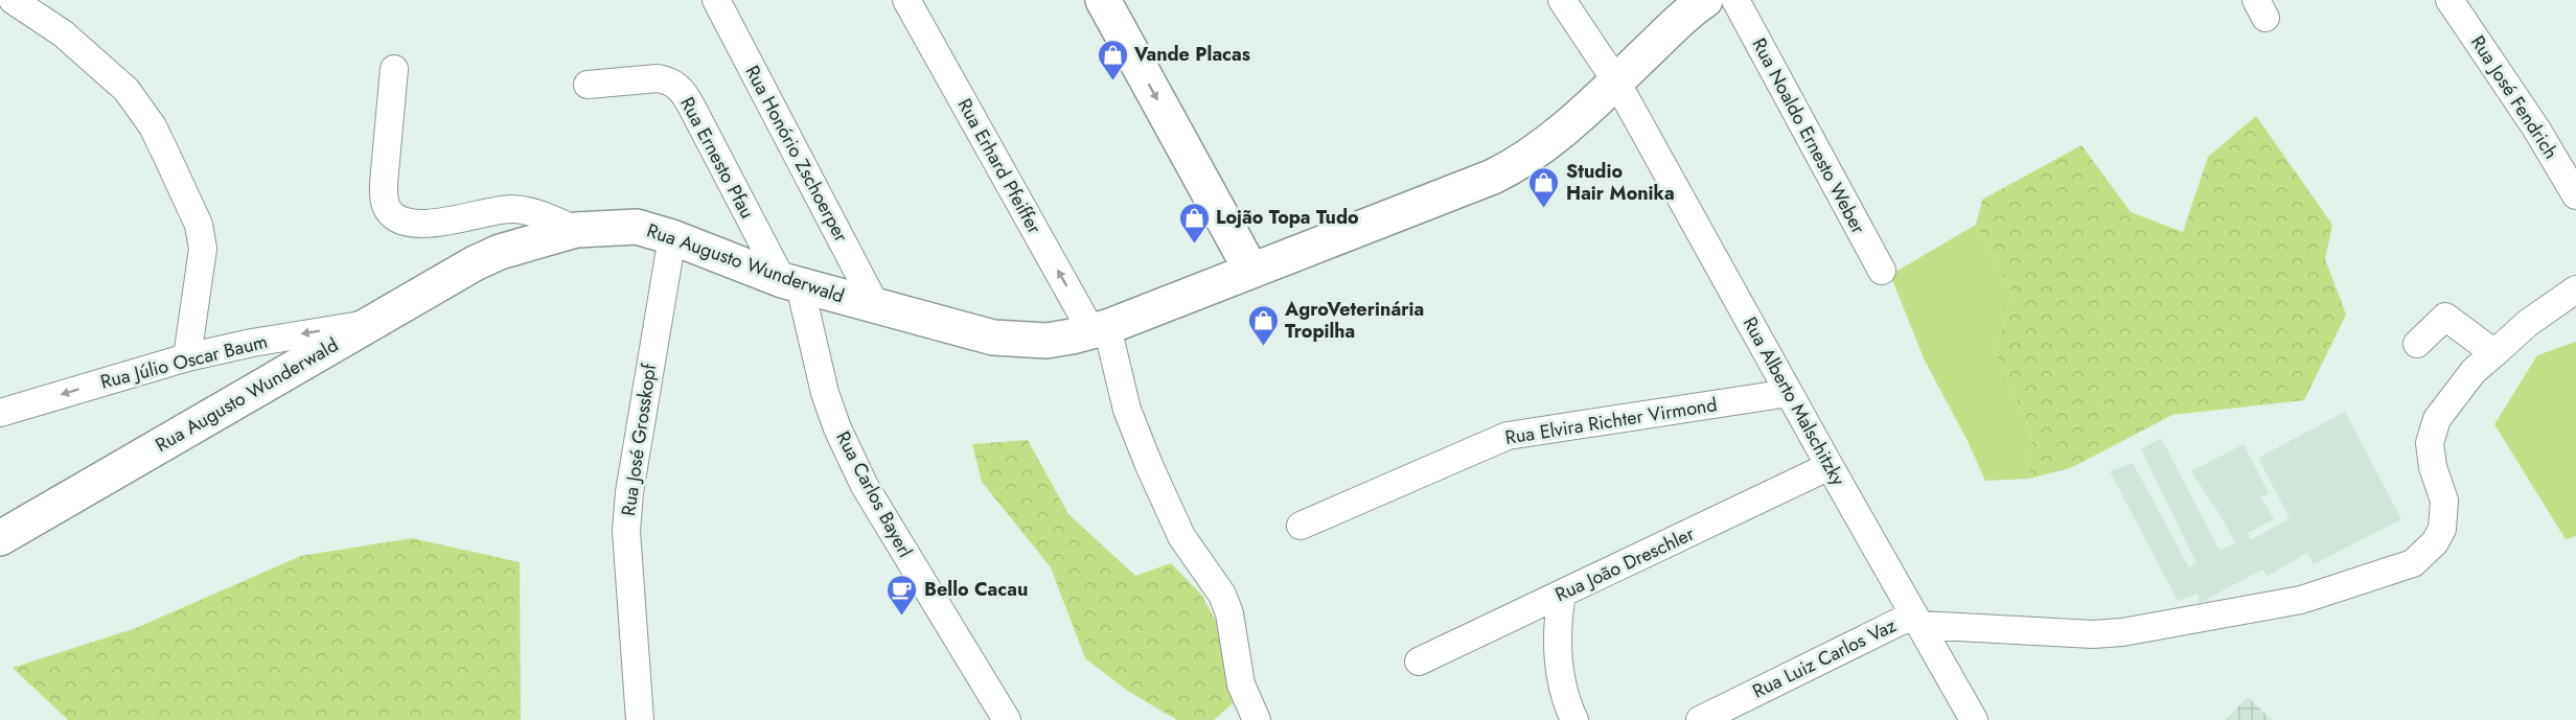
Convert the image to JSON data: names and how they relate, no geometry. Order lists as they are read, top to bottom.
{
  "streets": {
    "main road": ["Rua Augusto Wunderwald"],
    "street": [
      "Rua José Fendrich",
      "Rua Noaldo Ernesto Weber",
      "Rua Honório Zschoerper",
      "Rua Ernesto Pfau",
      "Rua Erhard Pfeiffer",
      "Rua Júlio Oscar Baum",
      "Rua Alberto Malschitzky",
      "Rua Elvira Richter Virmond",
      "Rua José Grosskopf",
      "Rua Carlos Bayerl",
      "Rua João Dreschler",
      "Rua Luiz Carlos Vaz"
    ]
  },
  "crossings": [
    ["Rua Honório Zschoerper", "Rua Augusto Wunderwald"],
    ["Rua Ernesto Pfau", "Rua Augusto Wunderwald"],
    ["Rua Ernesto Pfau", "Rua Carlos Bayerl"],
    ["Rua Erhard Pfeiffer", "Rua Augusto Wunderwald"],
    ["Rua Augusto Wunderwald", "Rua Júlio Oscar Baum"],
    ["Rua Augusto Wunderwald", "Rua Alberto Malschitzky"],
    ["Rua Augusto Wunderwald", "Rua José Grosskopf"],
    ["Rua Augusto Wunderwald", "Rua Carlos Bayerl"],
    ["Rua Alberto Malschitzky", "Rua Elvira Richter Virmond"],
    ["Rua Alberto Malschitzky", "Rua João Dreschler"],
    ["Rua Alberto Malschitzky", "Rua Luiz Carlos Vaz"]
  ],
  "one_way": ["Rua Erhard Pfeiffer", "Rua Júlio Oscar Baum"],
  "places": {
    "shop": [
      "Vande Placas",
      "Studio Hair Monika",
      "Lojão Topa Tudo",
      "AgroVeterinária Tropilha"
    ],
    "cafe": ["Bello Cacau"]
  }
}
